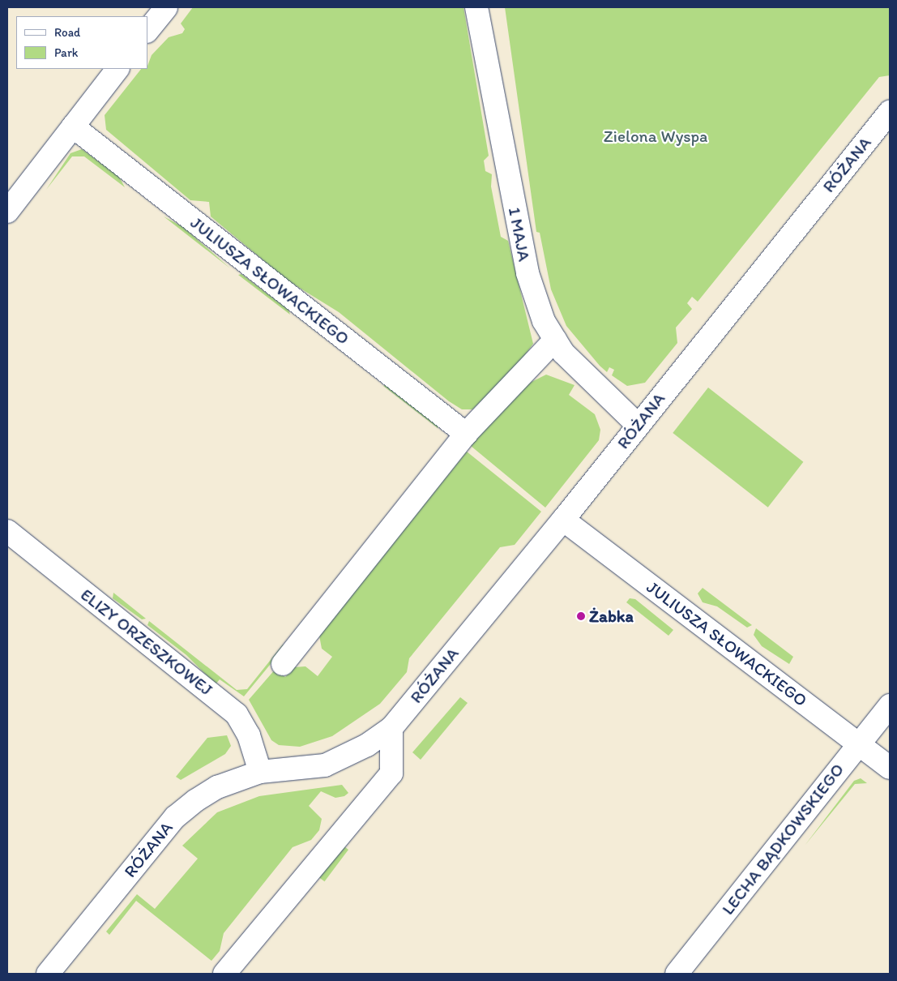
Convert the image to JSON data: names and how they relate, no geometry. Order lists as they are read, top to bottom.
{
  "streets": {
    "street": [
      "RÓŻANA",
      "1 MAJA",
      "JULIUSZA SŁOWACKIEGO",
      "ELIZY ORZESZKOWEJ",
      "LECHA BĄDKOWSKIEGO"
    ]
  },
  "crossings": [
    ["RÓŻANA", "1 MAJA"],
    ["RÓŻANA", "JULIUSZA SŁOWACKIEGO"],
    ["RÓŻANA", "ELIZY ORZESZKOWEJ"],
    ["JULIUSZA SŁOWACKIEGO", "LECHA BĄDKOWSKIEGO"]
  ],
  "parks": ["Zielona Wyspa"],
  "places": ["Żabka"],
  "legend": ["Road", "Park"]
}
